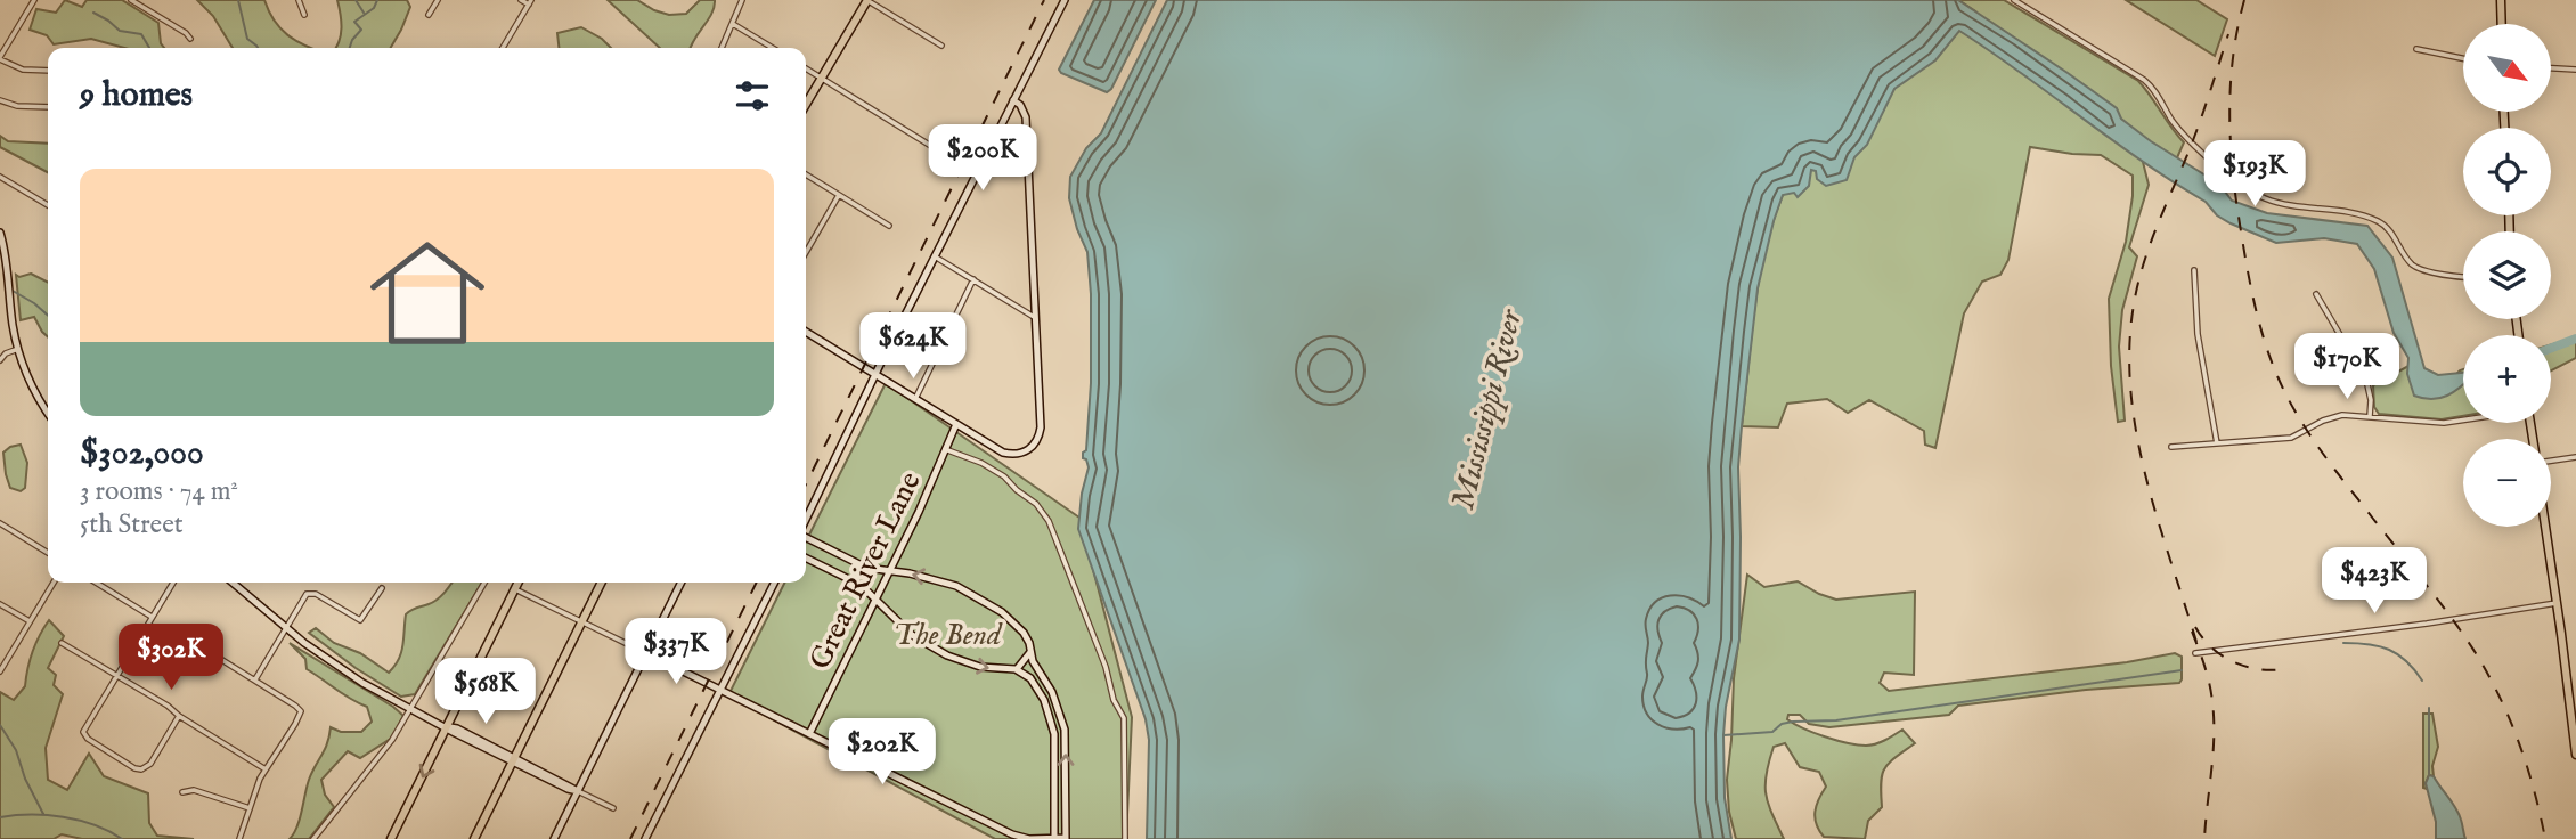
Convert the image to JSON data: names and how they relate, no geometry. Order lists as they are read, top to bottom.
{
  "streets": {
    "street": ["Great River Lane"]
  },
  "water": ["Mississippi River"],
  "parks": ["The Bend"],
  "north": "bottom right",
  "page": {
    "map_buttons": ["+", "−"],
    "heading": "9 homes",
    "price": [
      "$200K",
      "$193K",
      "$624K",
      "$170K",
      "$423K",
      "$337K",
      "$302K",
      "$568K",
      "$202K"
    ],
    "list": [
      {
        "name": "$302,000",
        "note": "3 rooms · 74 m² · 5th Street"
      }
    ]
  }
}
